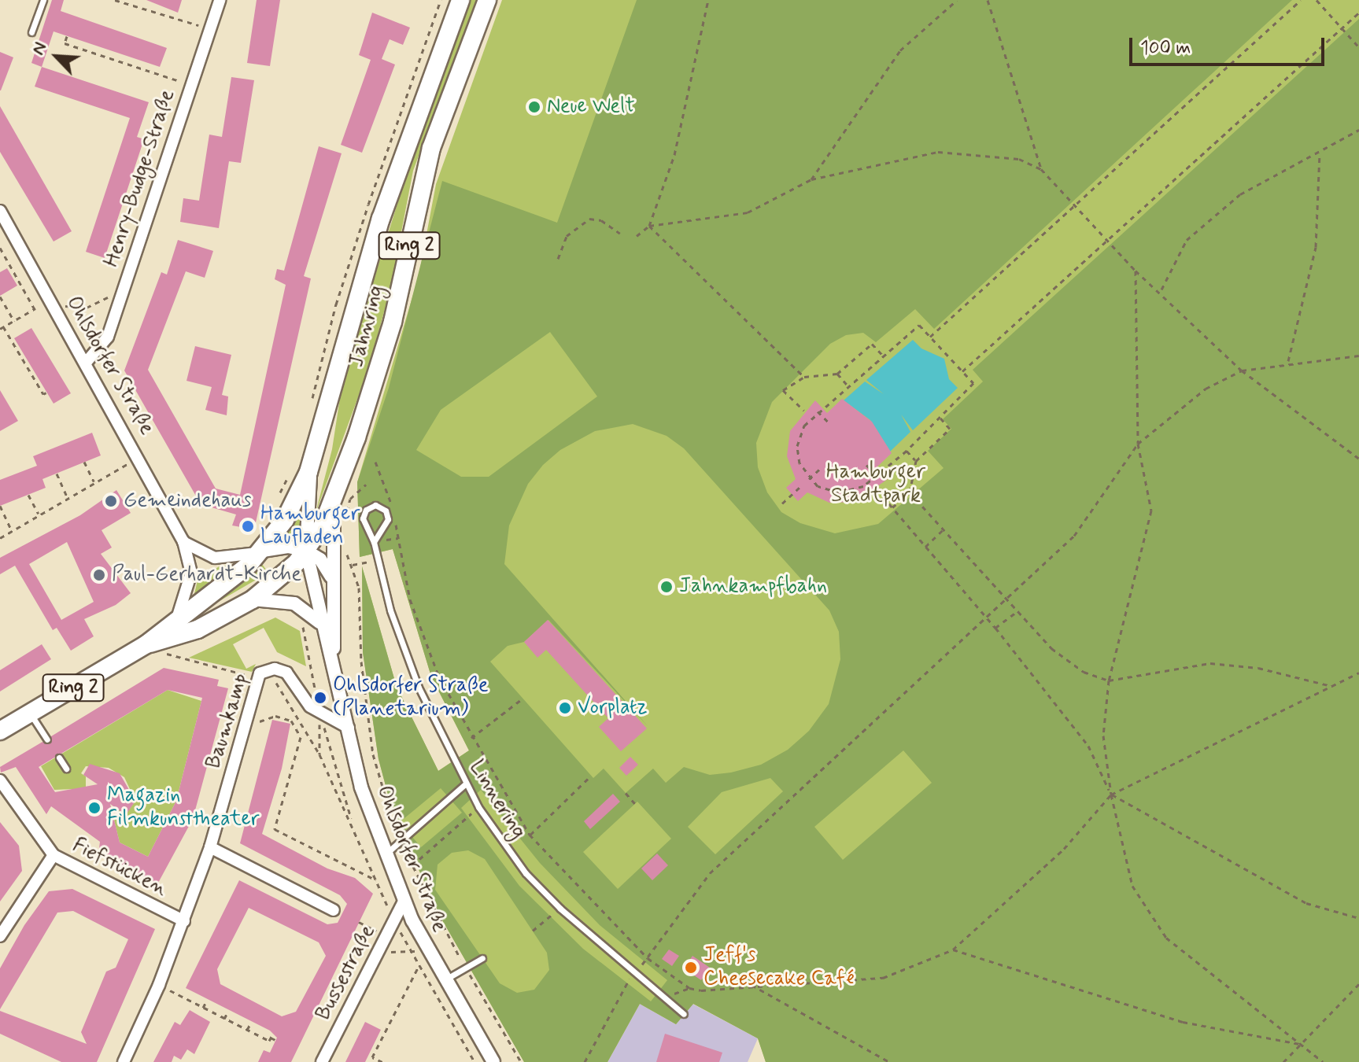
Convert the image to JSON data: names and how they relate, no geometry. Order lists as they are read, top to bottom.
{
  "streets": {
    "main road": ["Ring 2", "Jahnring"],
    "street": [
      "Henry-Budge-Straße",
      "Ohlsdorfer Straße",
      "Baumkamp",
      "Fiefstücken",
      "Bussestraße"
    ],
    "lane": ["Linnering"]
  },
  "crossings": [
    ["Henry-Budge-Straße", "Ohlsdorfer Straße"],
    ["Ring 2", "Jahnring"],
    ["Ring 2", "Ohlsdorfer Straße"],
    ["Jahnring", "Ohlsdorfer Straße"],
    ["Ohlsdorfer Straße", "Baumkamp"],
    ["Ohlsdorfer Straße", "Bussestraße"],
    ["Baumkamp", "Fiefstücken"]
  ],
  "parks": ["Hamburger Stadtpark"],
  "places": [
    "Neue Welt",
    "Gemeindehaus",
    "Hamburger Laufladen",
    "Paul-Gerhardt-Kirche",
    "Jahnkampfbahn",
    "Ohlsdorfer Straße (Planetarium)",
    "Vorplatz",
    "Magazin Filmkunsttheater",
    "Jeff's Cheesecake Café"
  ],
  "scale_bar": "100 m",
  "north": "top left"
}
